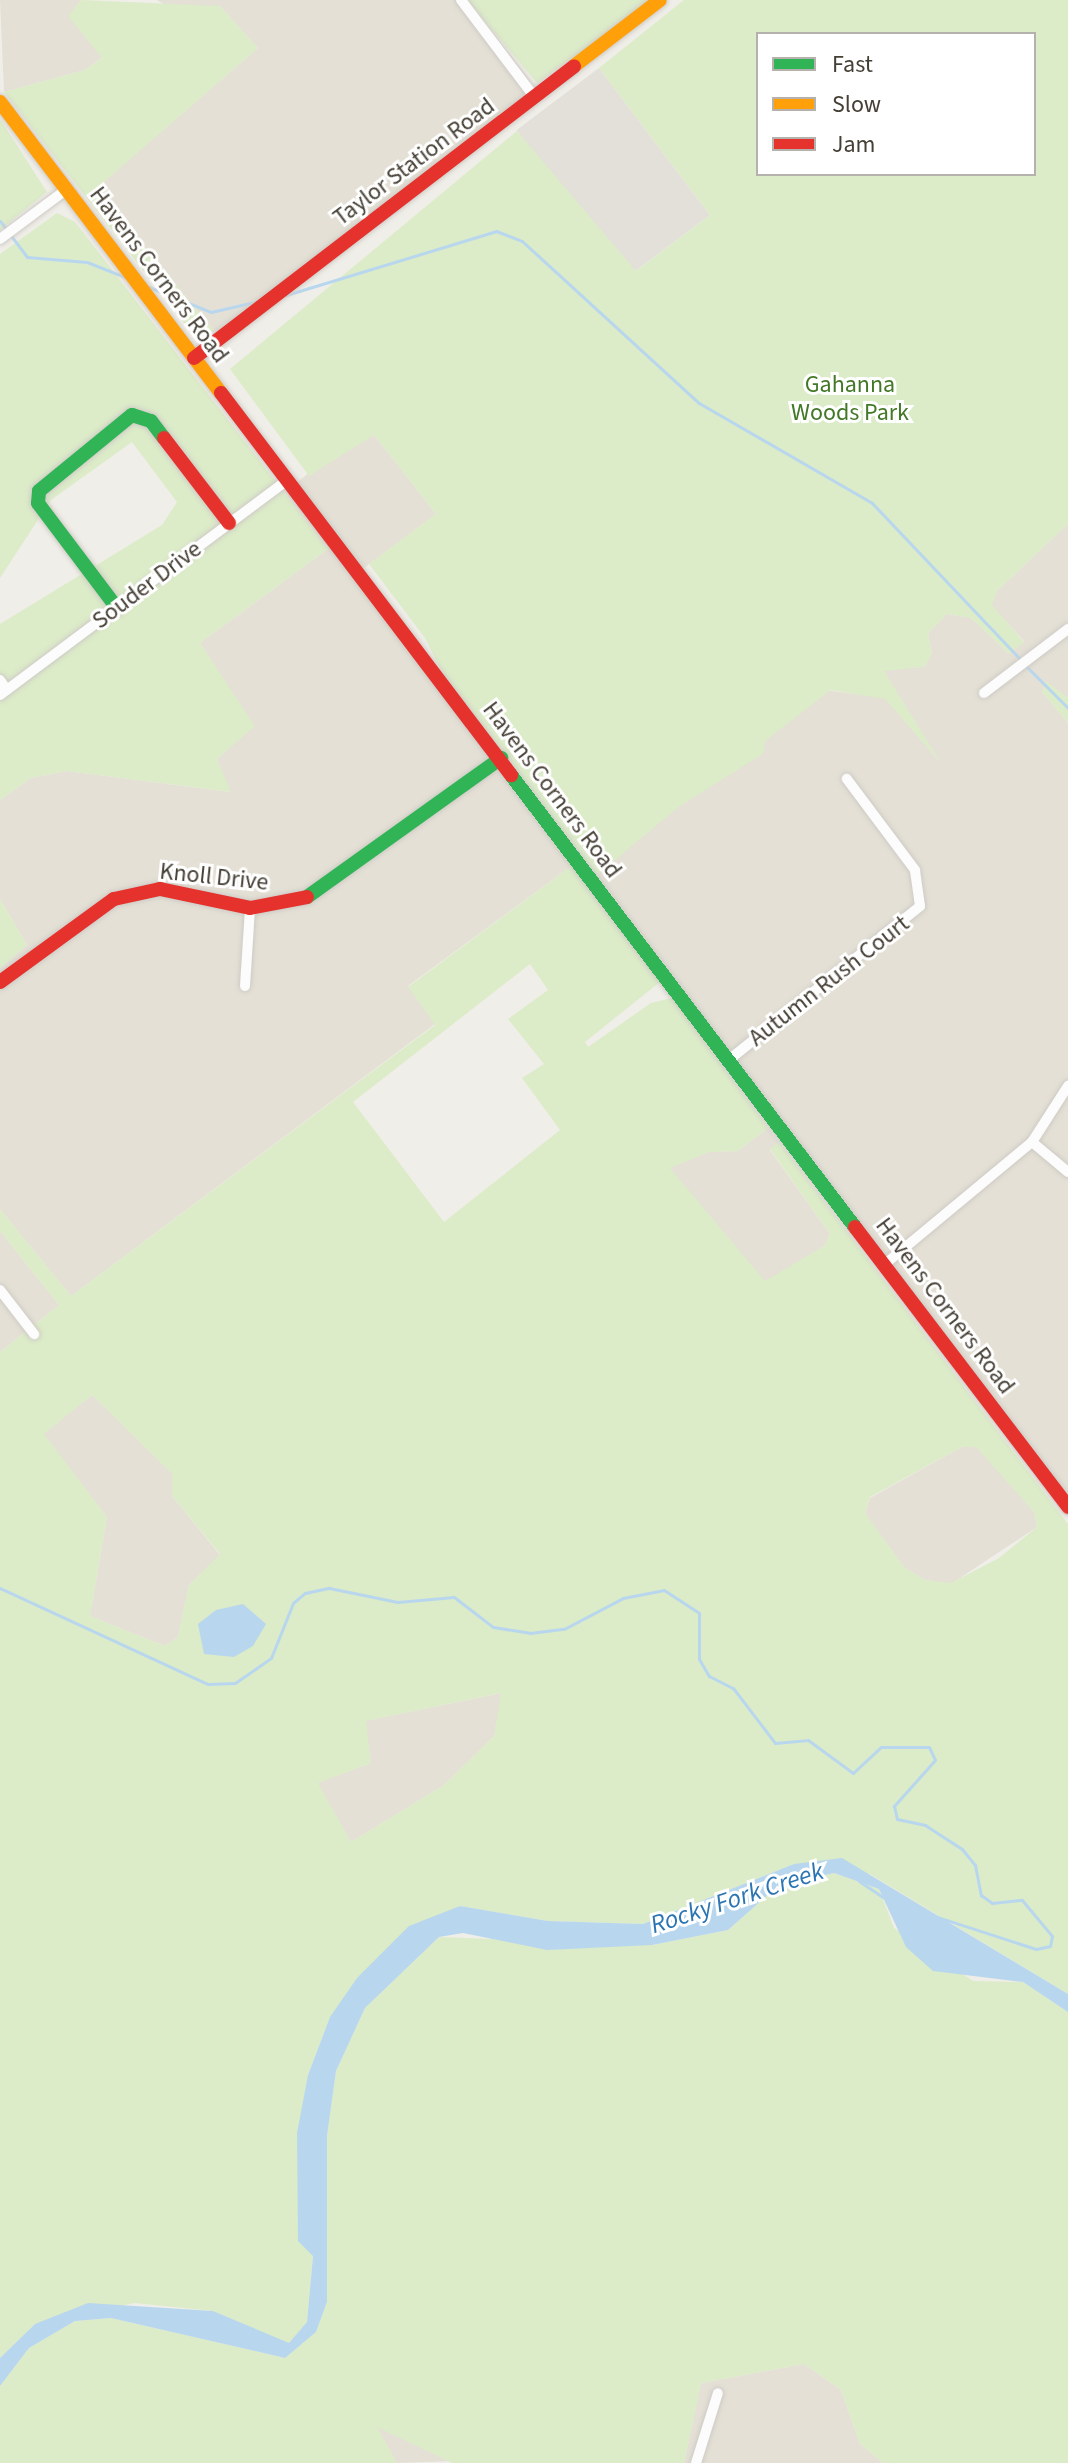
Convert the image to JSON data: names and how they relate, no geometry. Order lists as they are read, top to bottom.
{
  "streets": {
    "main road": ["Taylor Station Road", "Havens Corners Road", "Knoll Drive"],
    "street": ["Souder Drive", "Autumn Rush Court"]
  },
  "crossings": [
    ["Taylor Station Road", "Havens Corners Road"],
    ["Havens Corners Road", "Souder Drive"],
    ["Havens Corners Road", "Knoll Drive"],
    ["Havens Corners Road", "Autumn Rush Court"]
  ],
  "water": ["Rocky Fork Creek"],
  "parks": ["Gahanna Woods Park"],
  "legend": ["Fast", "Slow", "Jam"]
}
